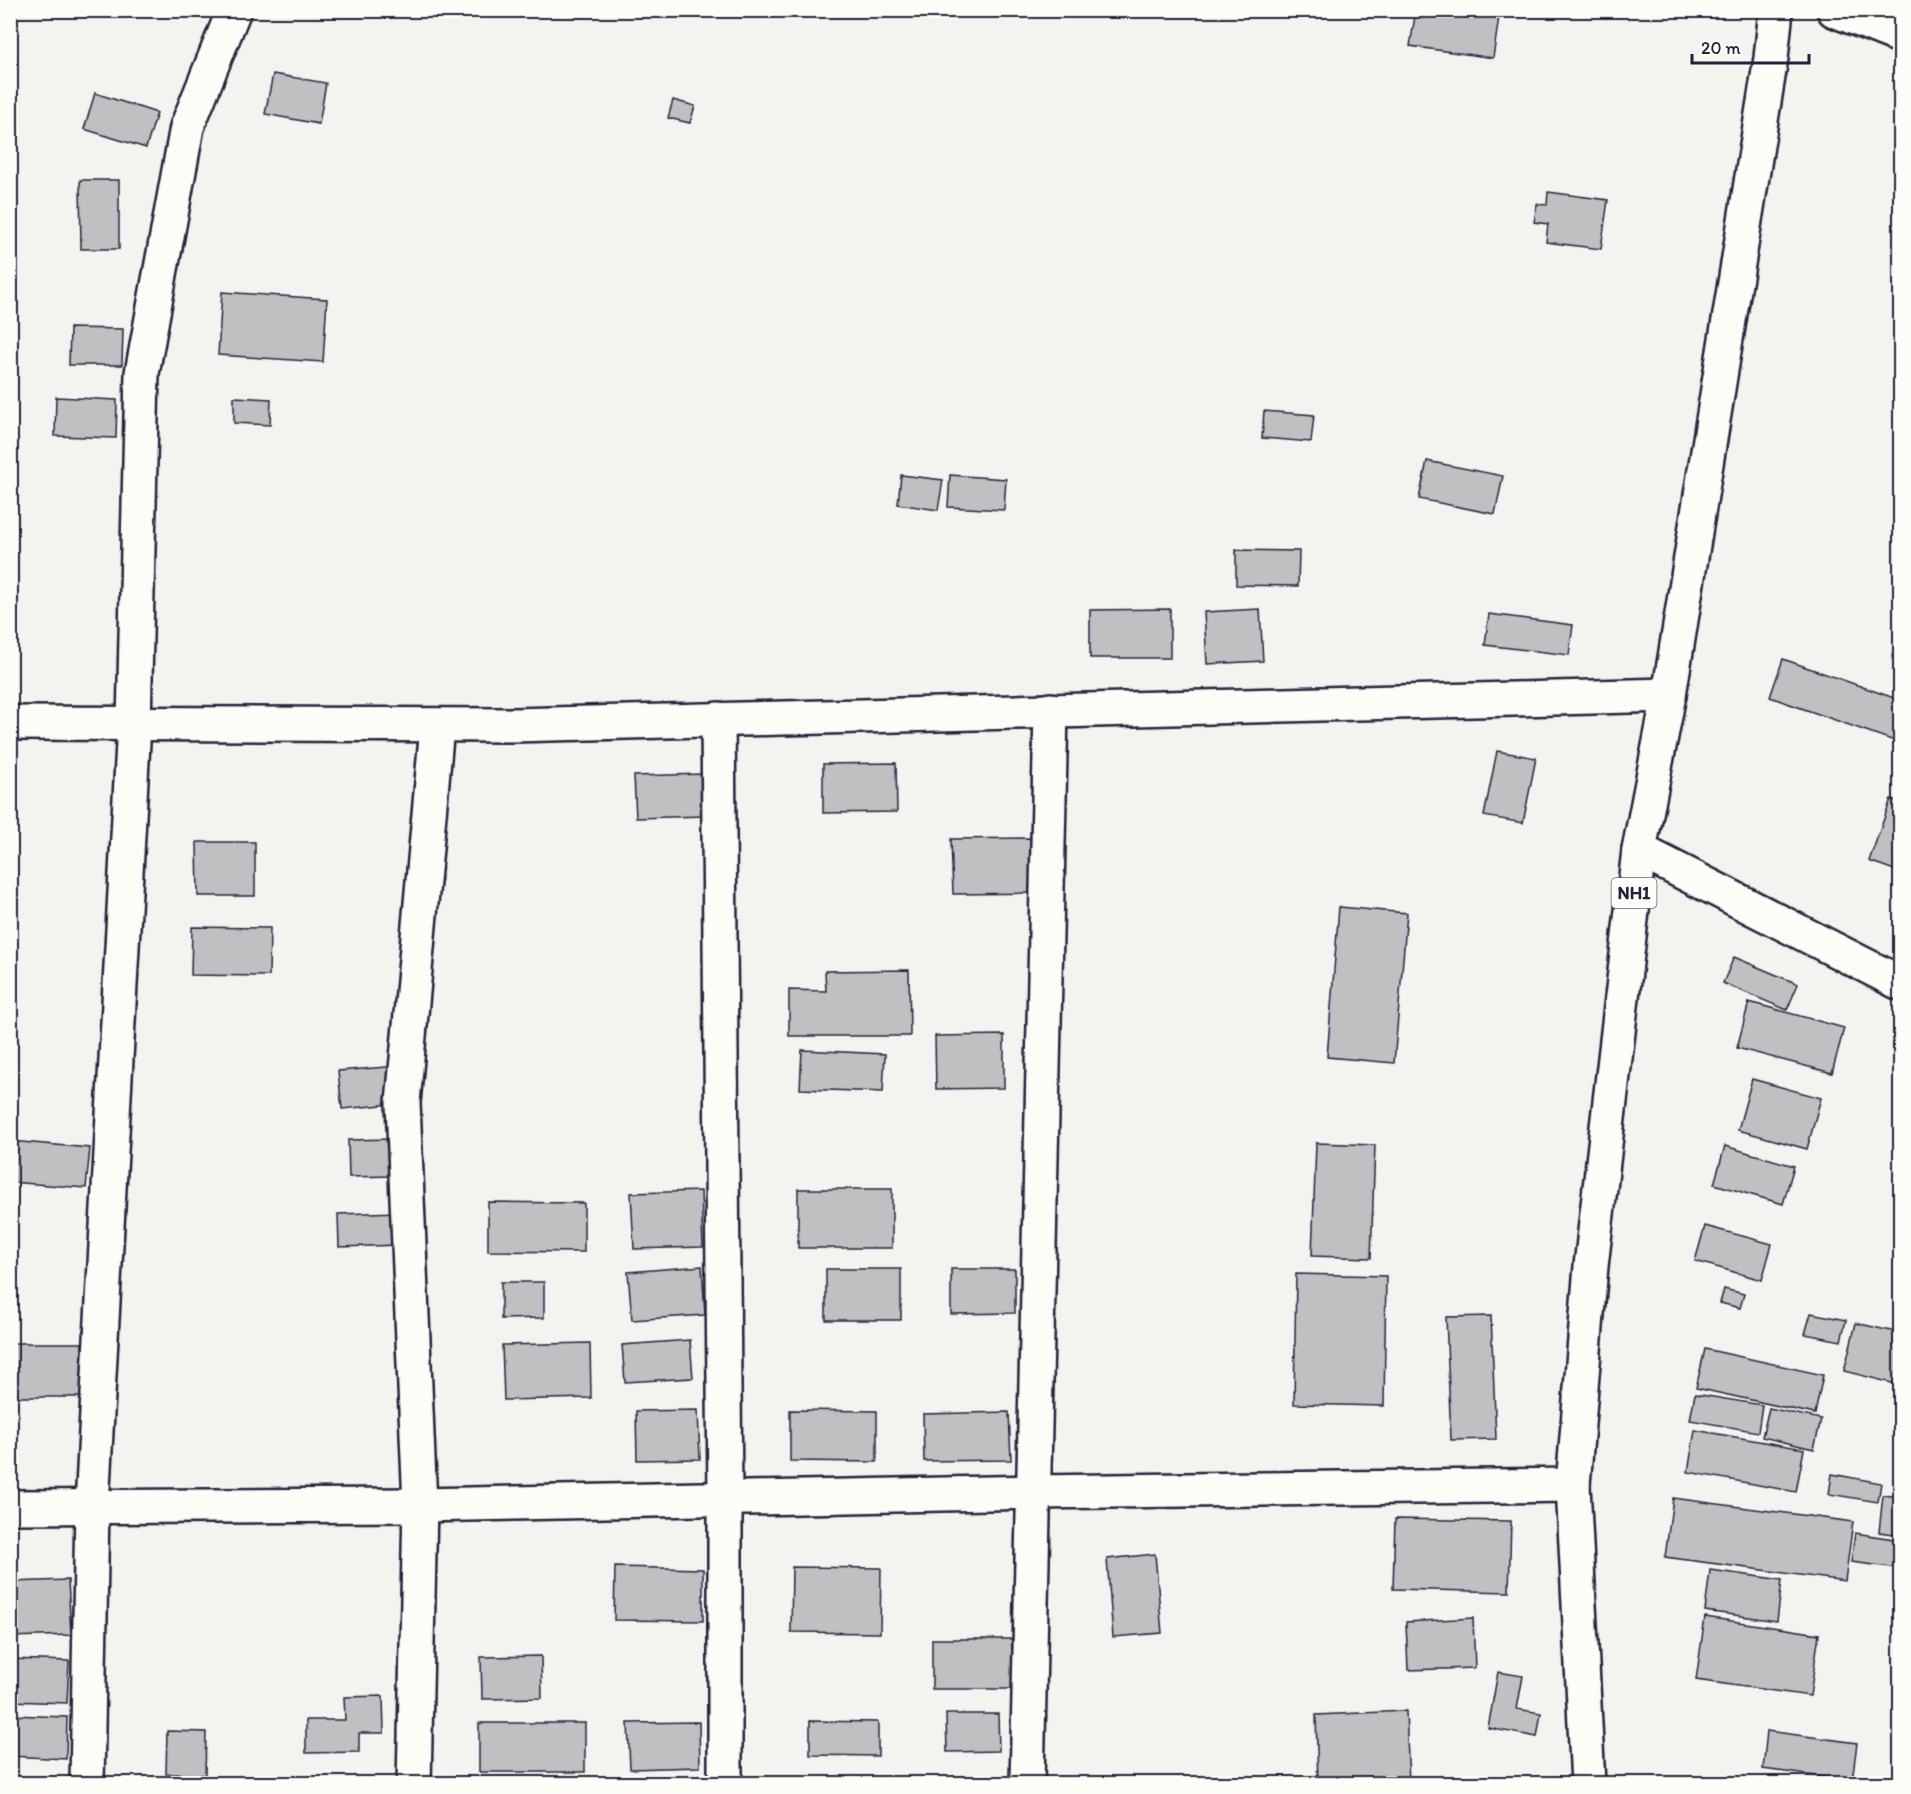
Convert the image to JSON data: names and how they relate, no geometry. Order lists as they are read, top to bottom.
{
  "streets": {
    "main road": ["NH1"]
  },
  "scale_bar": "20 m"
}
